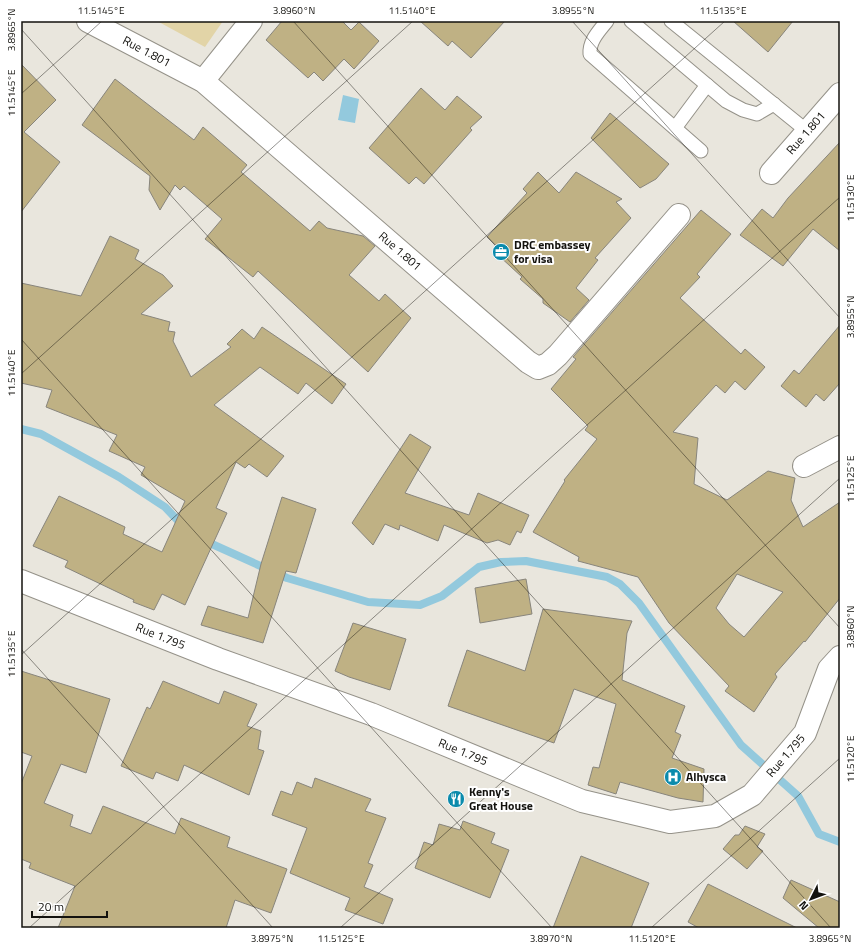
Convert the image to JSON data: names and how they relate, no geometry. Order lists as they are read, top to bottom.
{
  "streets": {
    "street": ["Rue 1.801", "Rue 1.795"]
  },
  "places": {
    "office": ["DRC embassey for visa"],
    "hospital": ["Alhysca"],
    "restaurant": ["Kenny's Great House"]
  },
  "scale_bar": "20 m",
  "north": "bottom left",
  "coordinates": [
    "11.5145°E",
    "3.8960°N",
    "11.5140°E",
    "3.8955°N",
    "11.5135°E",
    "3.8965°N",
    "11.5130°E",
    "11.5125°E",
    "11.5120°E",
    "3.8975°N",
    "3.8970°N"
  ]
}
